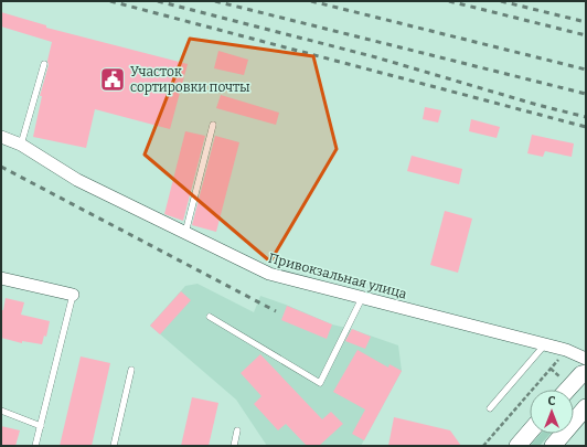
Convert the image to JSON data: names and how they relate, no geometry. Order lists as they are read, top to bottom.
{
  "streets": {
    "street": ["Привокзальная улица"]
  },
  "places": {
    "public building": ["Участок сортировки почты"]
  },
  "north": "top"
}
